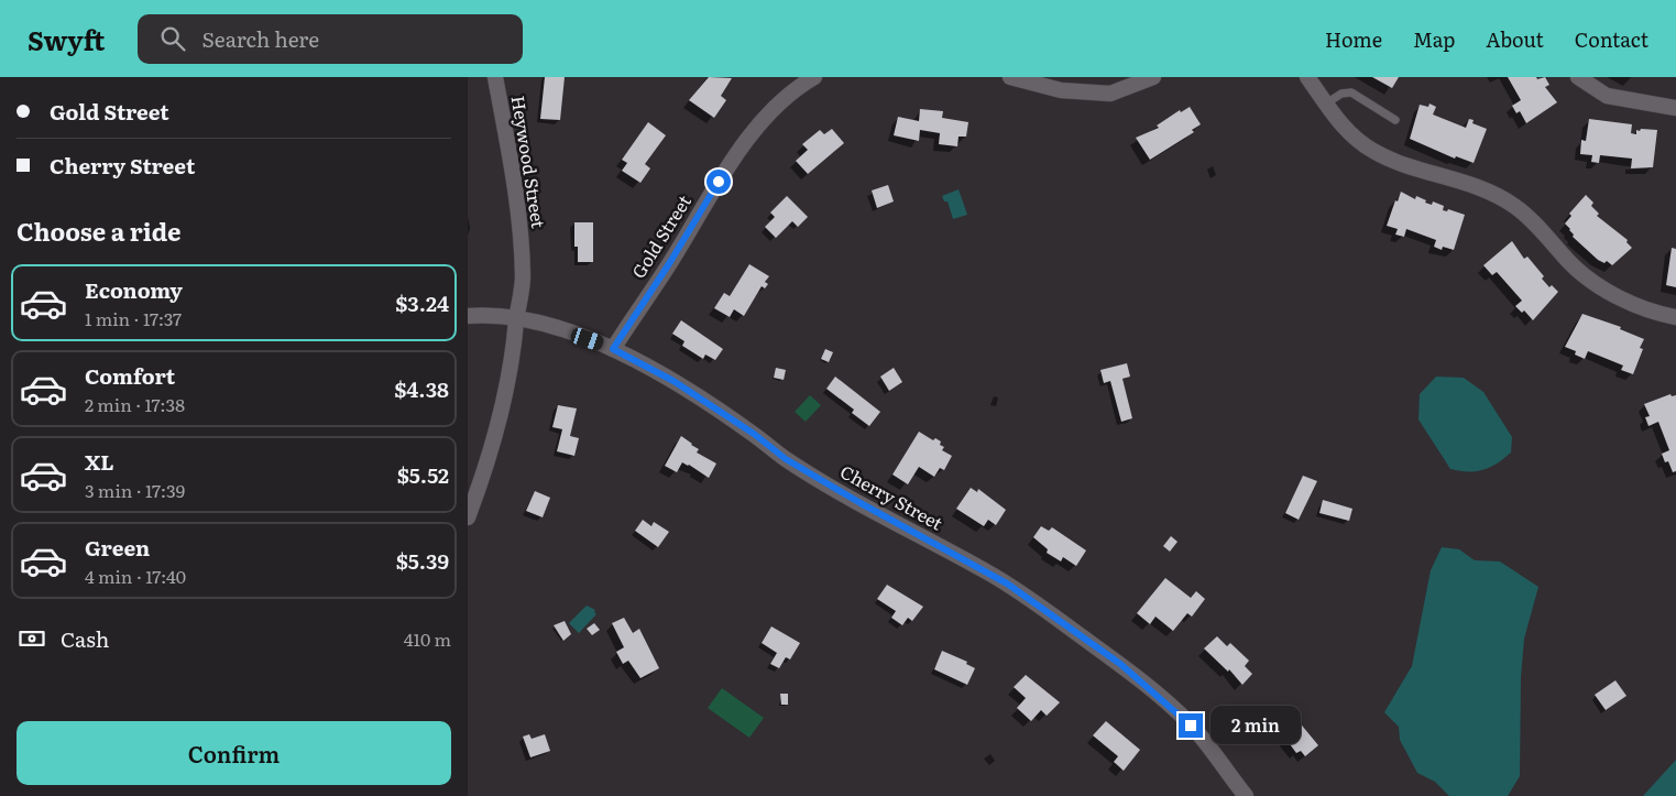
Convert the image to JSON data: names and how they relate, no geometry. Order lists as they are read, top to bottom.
{
  "streets": {
    "street": ["Heywood Street", "Gold Street", "Cherry Street"]
  },
  "crossings": [
    ["Heywood Street", "Cherry Street"],
    ["Gold Street", "Cherry Street"]
  ],
  "page": {
    "header": "Swyft",
    "search": "Search here",
    "nav": [
      "Home",
      "Map",
      "About",
      "Contact"
    ],
    "banner": ["Gold Street", "Cherry Street"],
    "heading": "Choose a ride",
    "list": [
      {
        "name": "Economy",
        "note": "1 min · 17:37",
        "value": "$3.24"
      },
      {
        "name": "Comfort",
        "note": "2 min · 17:38",
        "value": "$4.38"
      },
      {
        "name": "XL",
        "note": "3 min · 17:39",
        "value": "$5.52"
      },
      {
        "name": "Green",
        "note": "4 min · 17:40",
        "value": "$5.39"
      }
    ],
    "pay": ["Cash", "410 m"],
    "bubble": "2 min",
    "buttons": "Confirm"
  }
}
